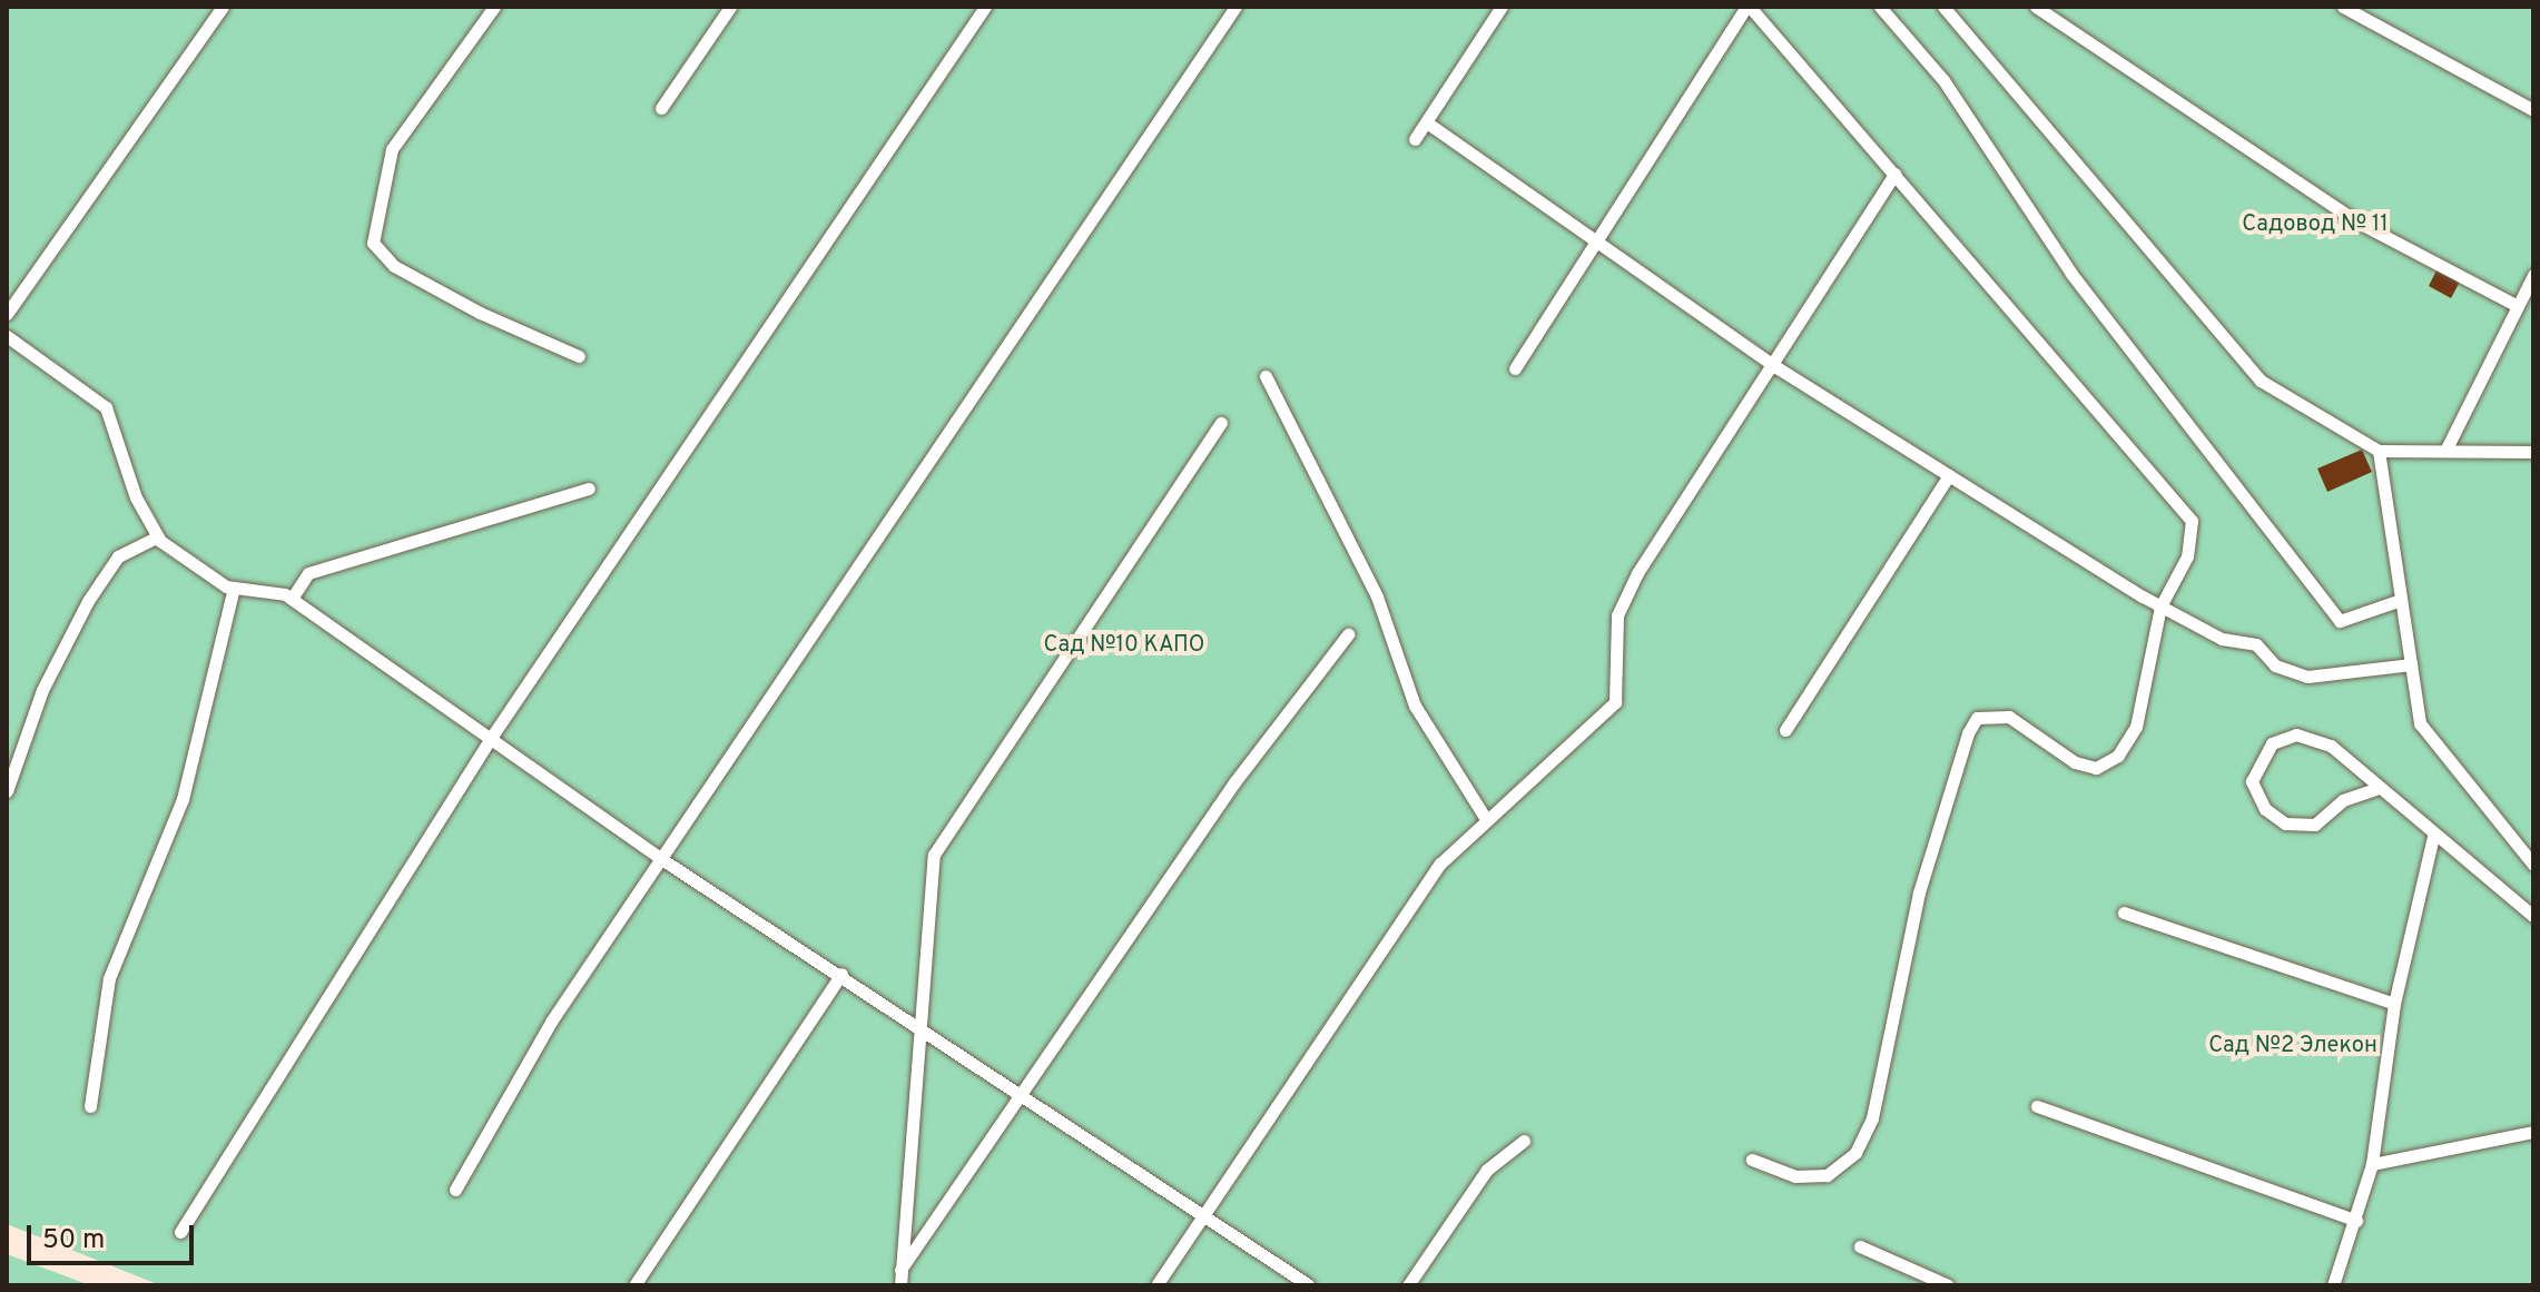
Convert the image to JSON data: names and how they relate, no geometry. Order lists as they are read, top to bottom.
{
  "parks": ["Садовод № 11", "Сад №10 КАПО", "Сад №2 Элекон"],
  "scale_bar": "50 m"
}
